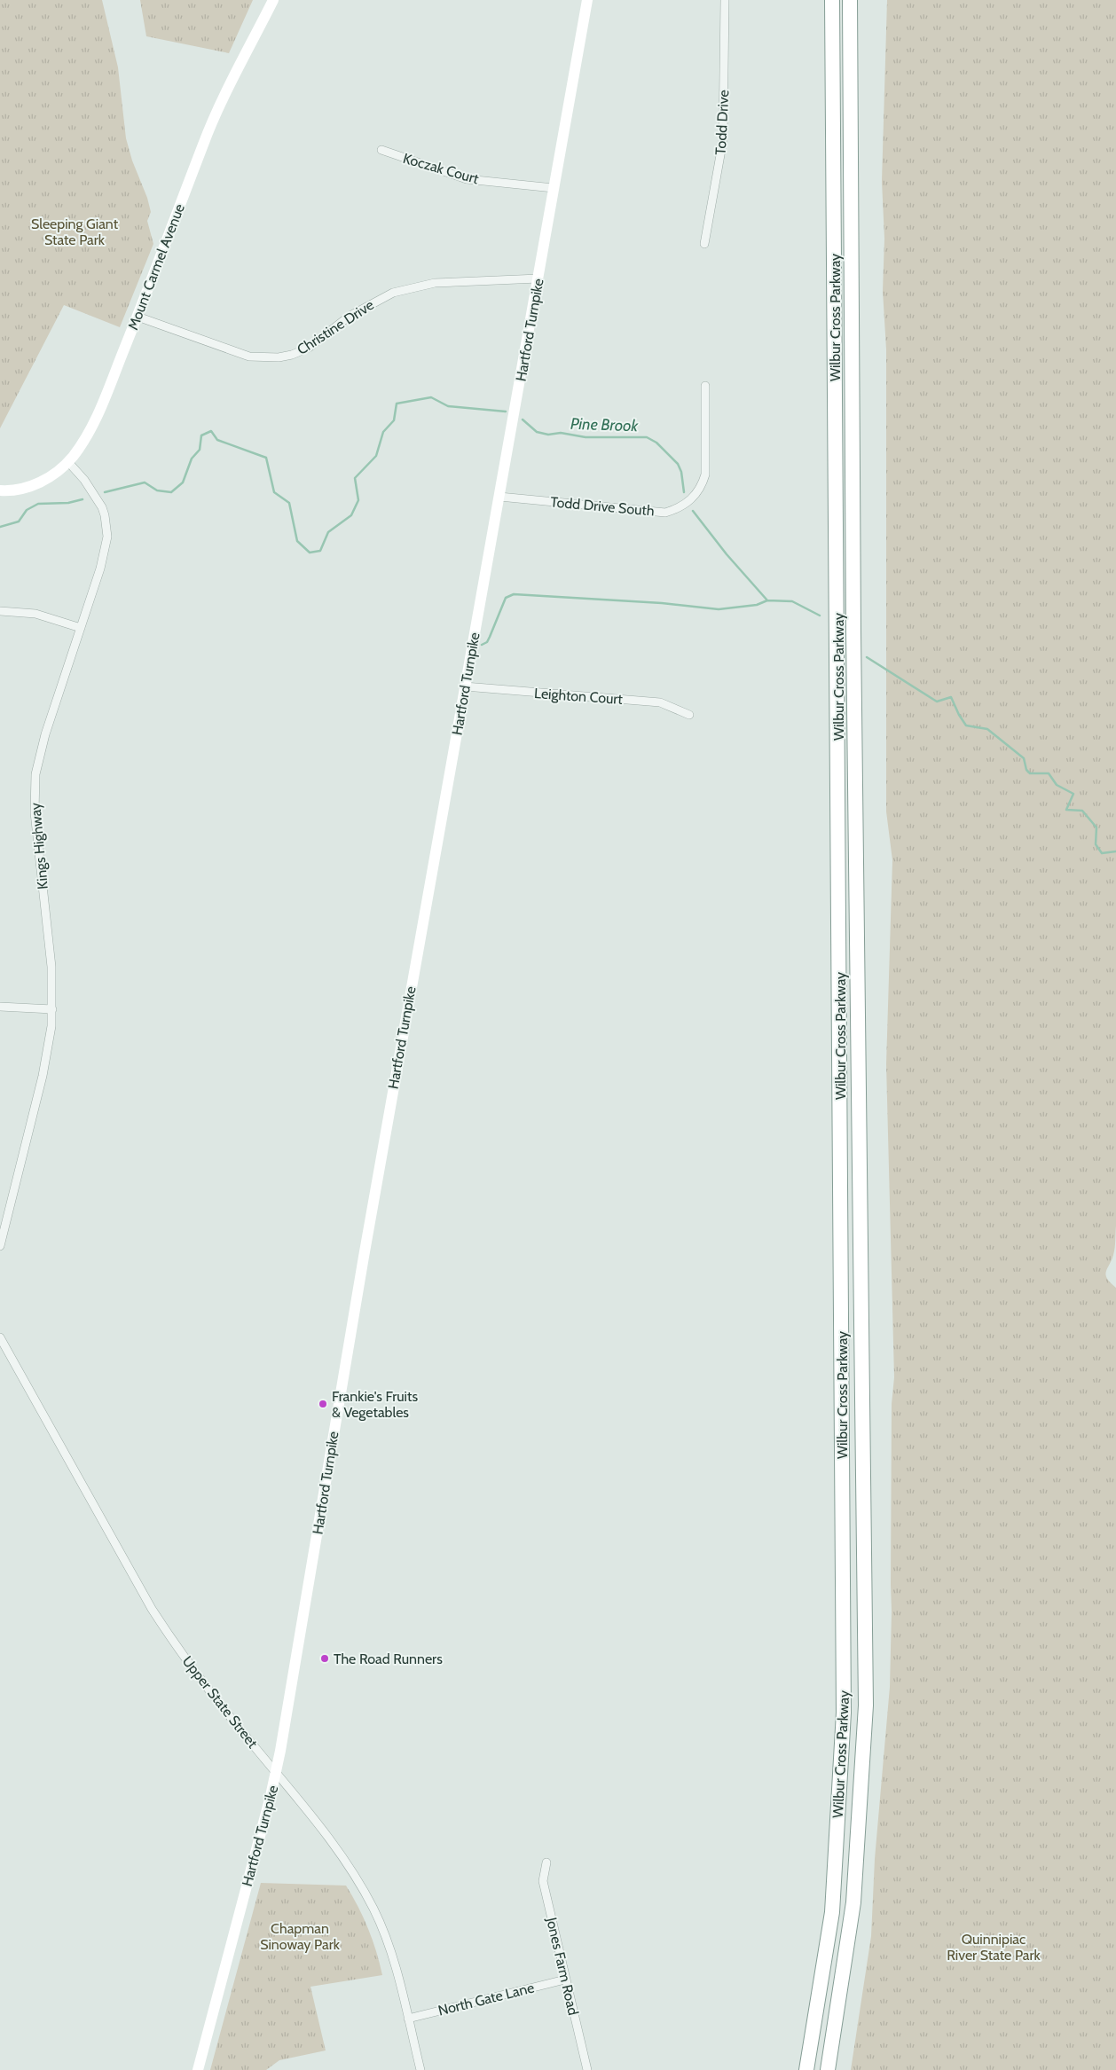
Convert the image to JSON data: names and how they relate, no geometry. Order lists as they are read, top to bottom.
{
  "streets": {
    "highway": ["Wilbur Cross Parkway"],
    "main road": ["Mount Carmel Avenue", "Hartford Turnpike"],
    "street": [
      "Todd Drive",
      "Koczak Court",
      "Christine Drive",
      "Todd Drive South",
      "Leighton Court",
      "Kings Highway",
      "Upper State Street",
      "Jones Farm Road",
      "North Gate Lane"
    ]
  },
  "crossings": [
    ["Koczak Court", "Hartford Turnpike"],
    ["Mount Carmel Avenue", "Christine Drive"],
    ["Mount Carmel Avenue", "Kings Highway"],
    ["Christine Drive", "Hartford Turnpike"],
    ["Hartford Turnpike", "Todd Drive South"],
    ["Hartford Turnpike", "Leighton Court"],
    ["Hartford Turnpike", "Upper State Street"],
    ["Upper State Street", "North Gate Lane"],
    ["Jones Farm Road", "North Gate Lane"]
  ],
  "water": ["Pine Brook"],
  "parks": ["Sleeping Giant State Park", "Chapman Sinoway Park", "Quinnipiac River State Park"],
  "places": ["Frankie's Fruits & Vegetables", "The Road Runners"]
}
